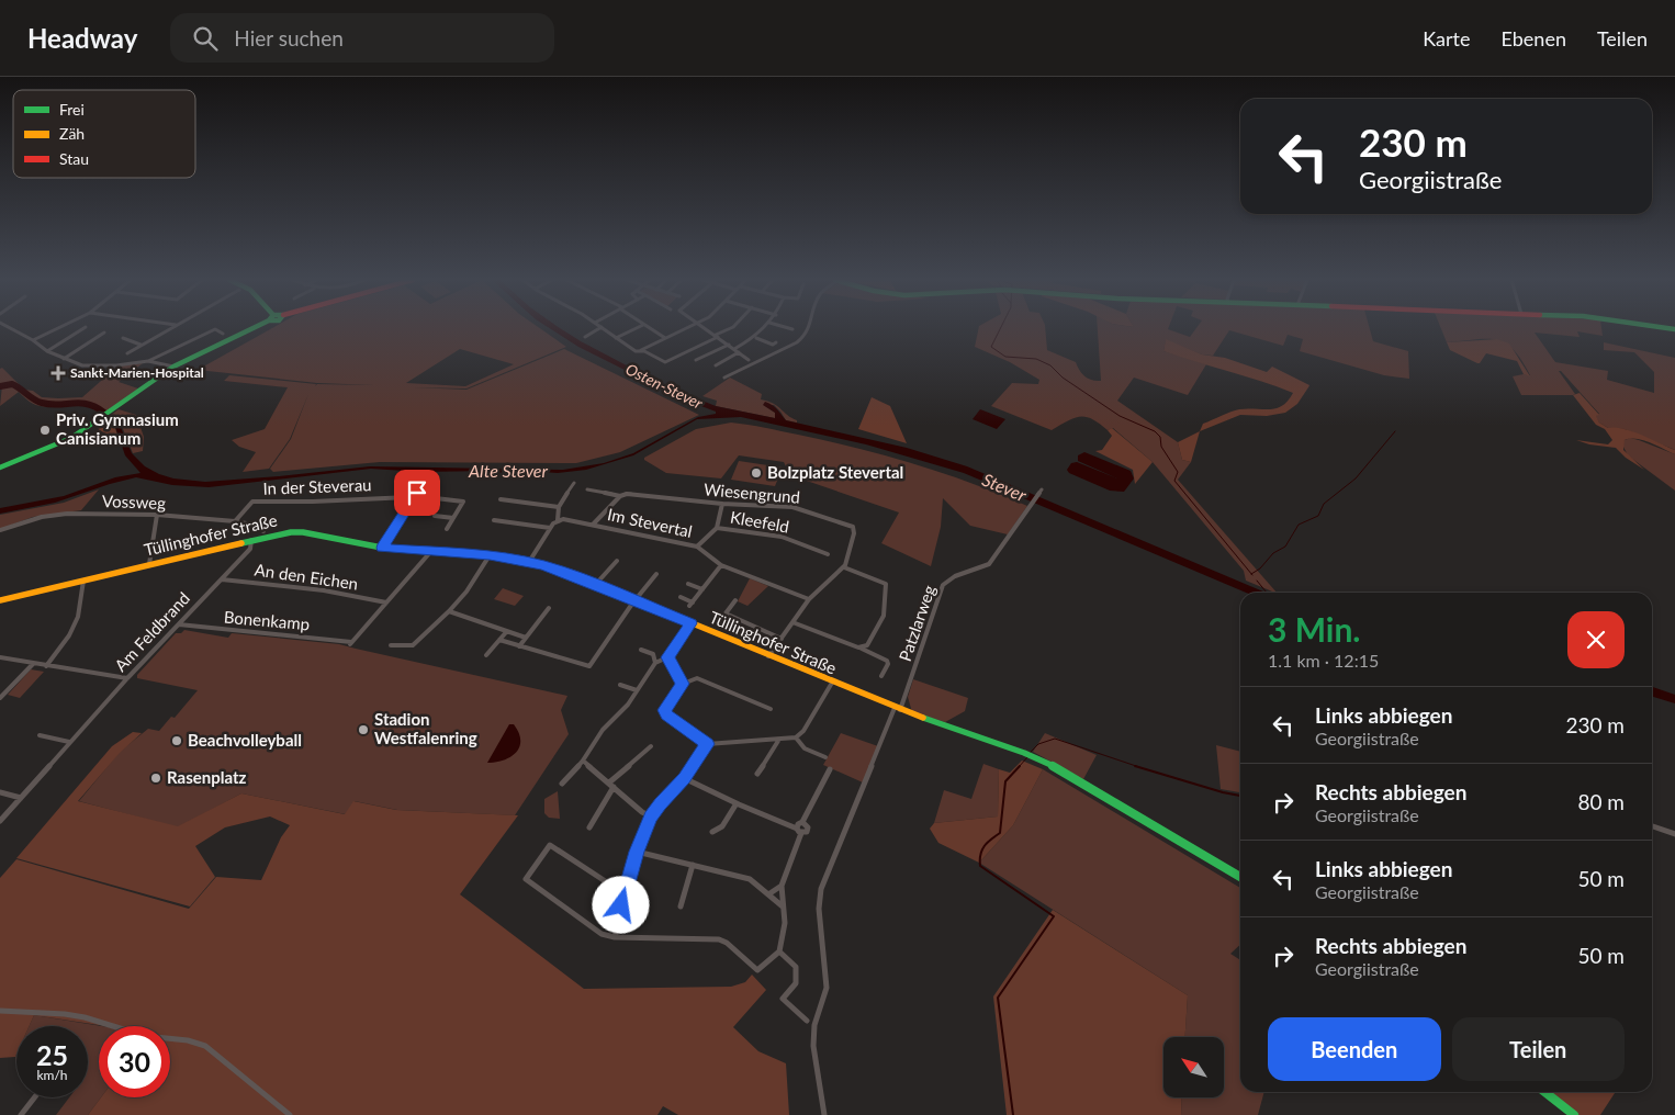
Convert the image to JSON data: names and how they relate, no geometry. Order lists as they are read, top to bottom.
{
  "streets": {
    "main road": ["Tüllinghofer Straße"],
    "street": [
      "In der Steverau",
      "Wiesengrund",
      "Vossweg",
      "Kleefeld",
      "Im Stevertal",
      "An den Eichen",
      "Bonenkamp",
      "Patzlarweg",
      "Am Feldbrand"
    ]
  },
  "crossings": [
    ["In der Steverau", "Vossweg"],
    ["Wiesengrund", "Kleefeld"],
    ["Kleefeld", "Im Stevertal"],
    ["Tüllinghofer Straße", "Patzlarweg"],
    ["Tüllinghofer Straße", "Am Feldbrand"],
    ["An den Eichen", "Bonenkamp"],
    ["An den Eichen", "Am Feldbrand"],
    ["Bonenkamp", "Am Feldbrand"]
  ],
  "water": ["Osten-Stever", "Alte Stever", "Stever"],
  "places": {
    "health": ["Sankt-Marien-Hospital"],
    "other": [
      "Priv. Gymnasium Canisianum",
      "Bolzplatz Stevertal",
      "Stadion Westfalenring",
      "Beachvolleyball",
      "Rasenplatz"
    ]
  },
  "legend": ["Frei", "Zäh", "Stau"],
  "north": "top left",
  "page": {
    "header": "Headway",
    "search": "Hier suchen",
    "nav": ["Karte", "Ebenen", "Teilen"],
    "turn": ["230 m", "Georgiistraße"],
    "heading": ["3 Min.", "1.1 km · 12:15"],
    "list": [
      {
        "name": "Links abbiegen",
        "note": "Georgiistraße",
        "value": "230 m"
      },
      {
        "name": "Rechts abbiegen",
        "note": "Georgiistraße",
        "value": "80 m"
      },
      {
        "name": "Links abbiegen",
        "note": "Georgiistraße",
        "value": "50 m"
      },
      {
        "name": "Rechts abbiegen",
        "note": "Georgiistraße",
        "value": "50 m"
      }
    ],
    "buttons": ["Beenden", "Teilen"],
    "speed": "25 km/h",
    "limit": "30"
  }
}
